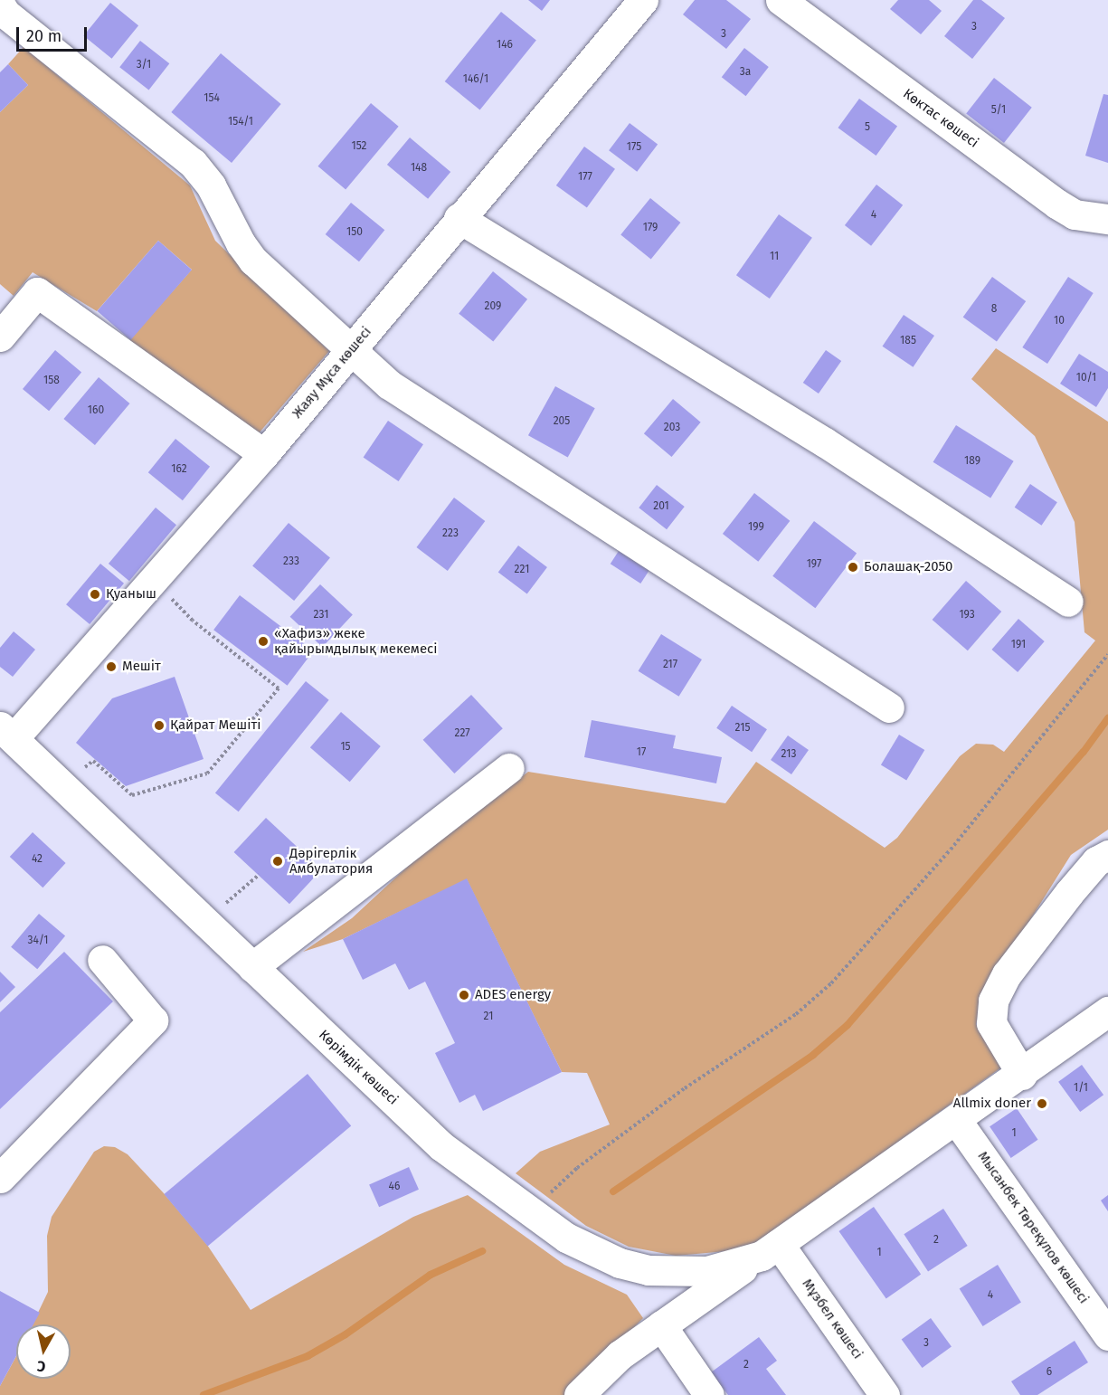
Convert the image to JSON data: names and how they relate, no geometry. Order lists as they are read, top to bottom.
{
  "streets": {
    "street": [
      "Көктас көшесі",
      "Жаяу Мұса көшесі",
      "Көрімдік көшесі",
      "Мысанбек Төреқұлов көшесі",
      "Мұзбел көшесі"
    ]
  },
  "crossings": [
    ["Жаяу Мұса көшесі", "Көрімдік көшесі"],
    ["Көрімдік көшесі", "Мұзбел көшесі"]
  ],
  "places": [
    "Болашақ-2050",
    "Қуаныш",
    "«Хафиз» жеке қайырымдылық мекемесі",
    "Мешіт",
    "Қайрат Мешіті",
    "Дәрігерлік Амбулатория",
    "ADES energy",
    "Allmix doner"
  ],
  "house_numbers": [
    "3",
    "3",
    "146",
    "3/1",
    "3а",
    "146/1",
    "154",
    "5/1",
    "154/1",
    "5",
    "152",
    "175",
    "148",
    "177",
    "4",
    "179",
    "150",
    "11",
    "209",
    "8",
    "10",
    "185",
    "10/1",
    "158",
    "160",
    "205",
    "203",
    "189",
    "162",
    "201",
    "199",
    "223",
    "233",
    "197",
    "221",
    "231",
    "193",
    "191",
    "217",
    "215",
    "227",
    "15",
    "17",
    "213",
    "42",
    "34/1",
    "21",
    "1/1",
    "1",
    "46",
    "2",
    "1",
    "4",
    "3",
    "2",
    "6"
  ],
  "scale_bar": "20 m",
  "north": "bottom"
}
